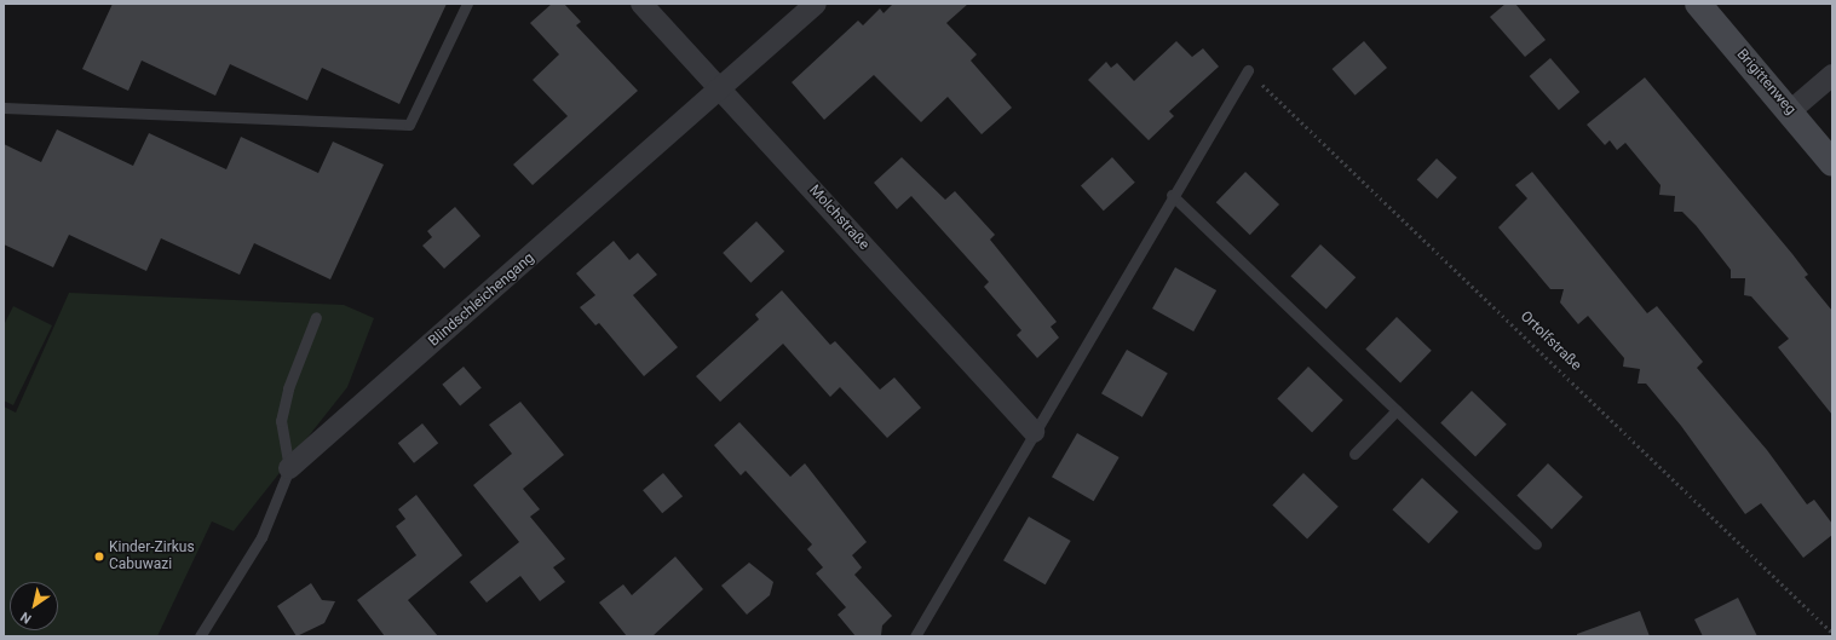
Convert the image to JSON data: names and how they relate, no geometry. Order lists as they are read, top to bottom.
{
  "streets": {
    "street": ["Brigittenweg", "Molchstraße", "Blindschleichengang"],
    "path": ["Ortolfstraße"]
  },
  "crossings": [
    ["Molchstraße", "Blindschleichengang"]
  ],
  "places": ["Kinder-Zirkus Cabuwazi"],
  "north": "bottom left"
}
